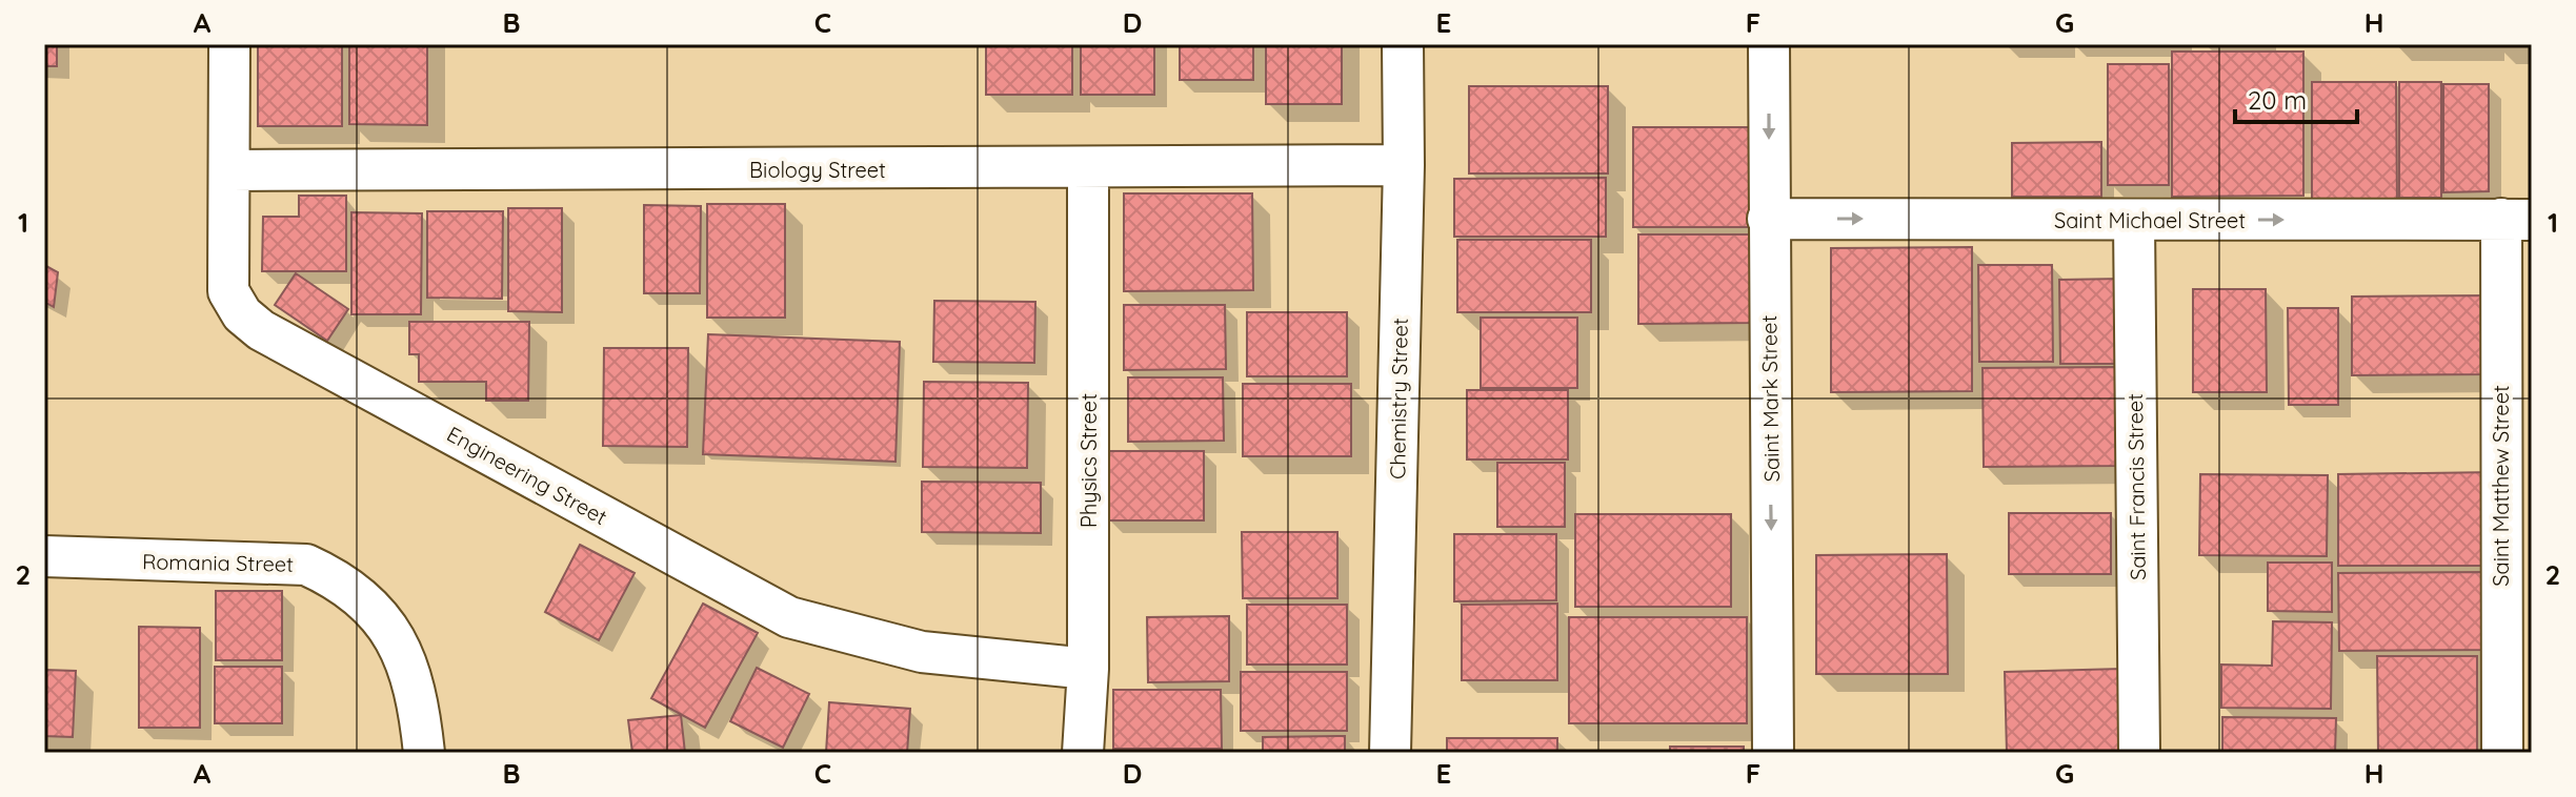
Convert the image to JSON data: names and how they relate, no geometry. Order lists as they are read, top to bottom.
{
  "streets": {
    "street": [
      "Biology Street",
      "Saint Michael Street",
      "Chemistry Street",
      "Saint Mark Street",
      "Physics Street",
      "Engineering Street",
      "Saint Matthew Street",
      "Saint Francis Street",
      "Romania Street"
    ]
  },
  "crossings": [
    ["Biology Street", "Chemistry Street"],
    ["Biology Street", "Physics Street"],
    ["Biology Street", "Engineering Street"],
    ["Saint Michael Street", "Saint Mark Street"],
    ["Saint Michael Street", "Saint Matthew Street"],
    ["Saint Michael Street", "Saint Francis Street"],
    ["Physics Street", "Engineering Street"]
  ],
  "one_way": ["Saint Michael Street", "Saint Mark Street"],
  "scale_bar": "20 m",
  "grid": {
    "columns": [
      "A",
      "B",
      "C",
      "D",
      "E",
      "F",
      "G",
      "H"
    ],
    "rows": ["1", "2"]
  }
}
